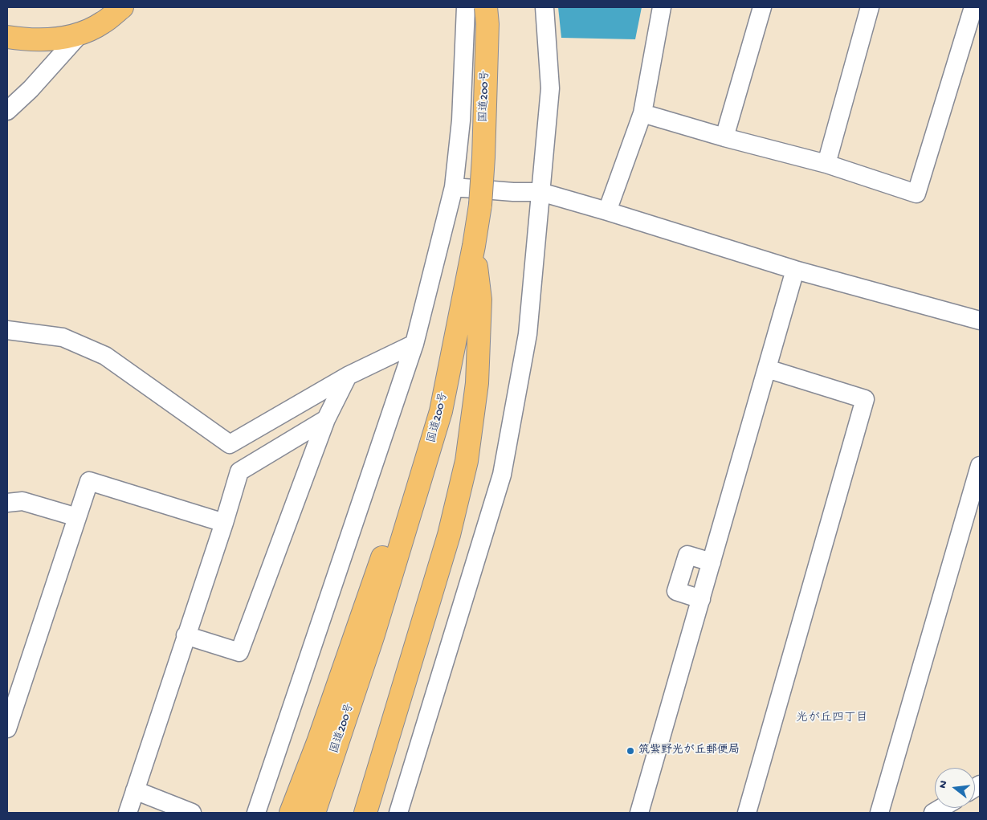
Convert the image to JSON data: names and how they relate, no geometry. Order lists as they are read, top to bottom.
{
  "streets": {
    "main road": ["国道200号"]
  },
  "districts": ["光が丘四丁目"],
  "places": ["筑紫野光が丘郵便局"],
  "north": "left"
}
